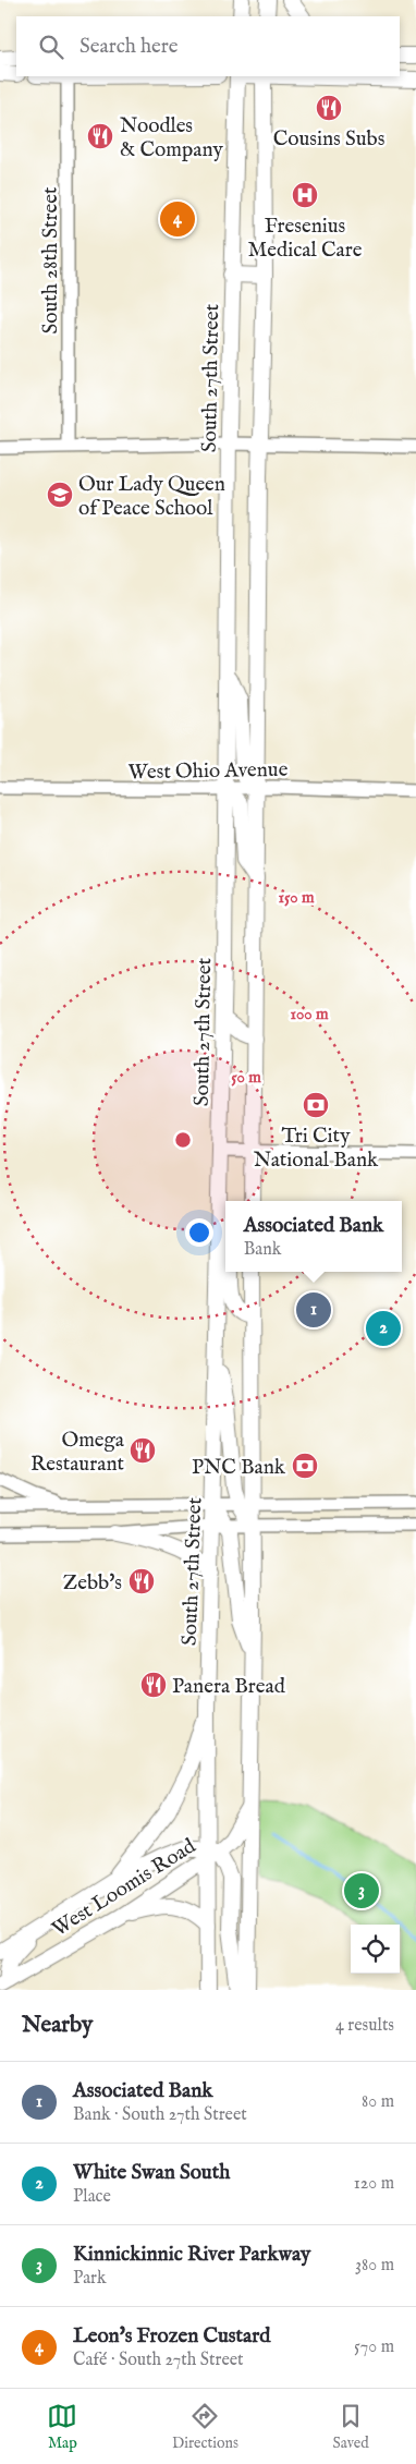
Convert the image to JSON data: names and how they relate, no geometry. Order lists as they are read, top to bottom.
{
  "streets": {
    "main road": ["South 27th Street", "West Loomis Road"],
    "street": ["South 28th Street", "West Ohio Avenue"]
  },
  "crossings": [
    ["South 27th Street", "West Ohio Avenue"],
    ["South 27th Street", "West Loomis Road"]
  ],
  "places": {
    "restaurant": [
      "Cousins Subs",
      "Noodles & Company",
      "Omega Restaurant",
      "Zebb's",
      "Panera Bread"
    ],
    "hospital": ["Fresenius Medical Care"],
    "school or university": ["Our Lady Queen of Peace School"],
    "bank": ["Tri City National Bank", "PNC Bank"]
  },
  "page": {
    "search": "Search here",
    "pins": [
      "4",
      "1",
      "2",
      "3"
    ],
    "popup": ["Associated Bank", "Bank"],
    "heading": ["Nearby", "4 results"],
    "list": [
      {
        "mark": "1",
        "name": "Associated Bank",
        "note": "Bank · South 27th Street",
        "value": "80 m"
      },
      {
        "mark": "2",
        "name": "White Swan South",
        "note": "Place",
        "value": "120 m"
      },
      {
        "mark": "3",
        "name": "Kinnickinnic River Parkway",
        "note": "Park",
        "value": "380 m"
      },
      {
        "mark": "4",
        "name": "Leon's Frozen Custard",
        "note": "Café · South 27th Street",
        "value": "570 m"
      }
    ],
    "nav": ["Map", "Directions", "Saved"]
  },
  "rings": ["150 m", "100 m", "50 m"]
}
